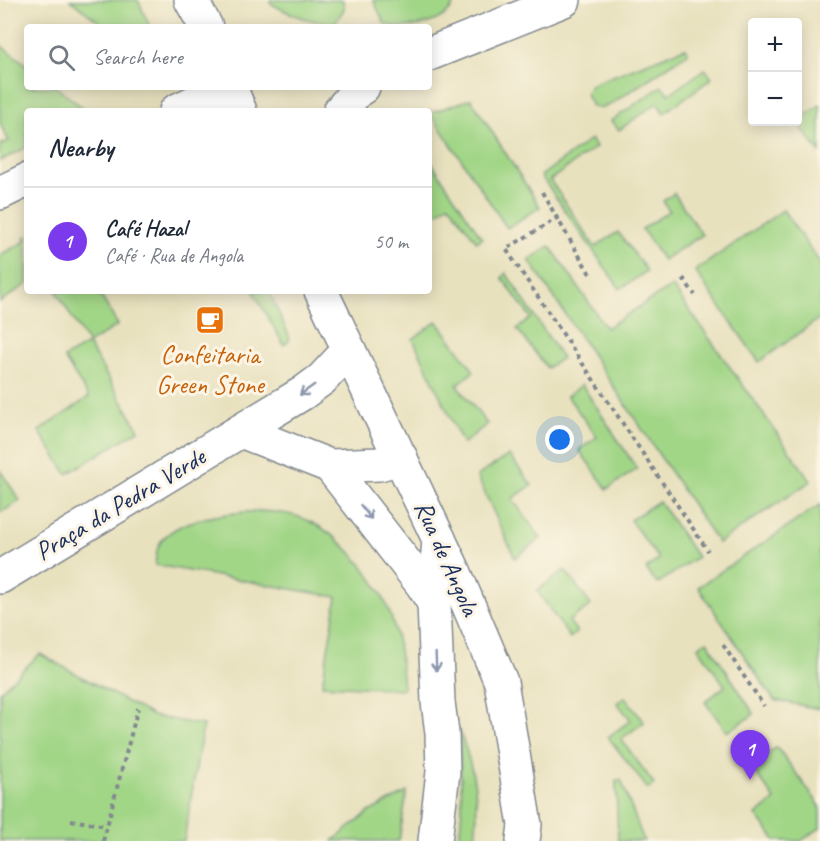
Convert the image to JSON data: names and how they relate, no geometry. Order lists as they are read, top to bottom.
{
  "streets": {
    "street": ["Praça da Pedra Verde", "Rua de Angola"]
  },
  "crossings": [
    ["Praça da Pedra Verde", "Rua de Angola"]
  ],
  "places": {
    "cafe": ["Confeitaria Green Stone"]
  },
  "page": {
    "map_buttons": ["+", "−"],
    "search": "Search here",
    "heading": "Nearby",
    "list": [
      {
        "mark": "1",
        "name": "Café Hazal",
        "note": "Café · Rua de Angola",
        "value": "50 m"
      }
    ],
    "pins": "1"
  }
}
